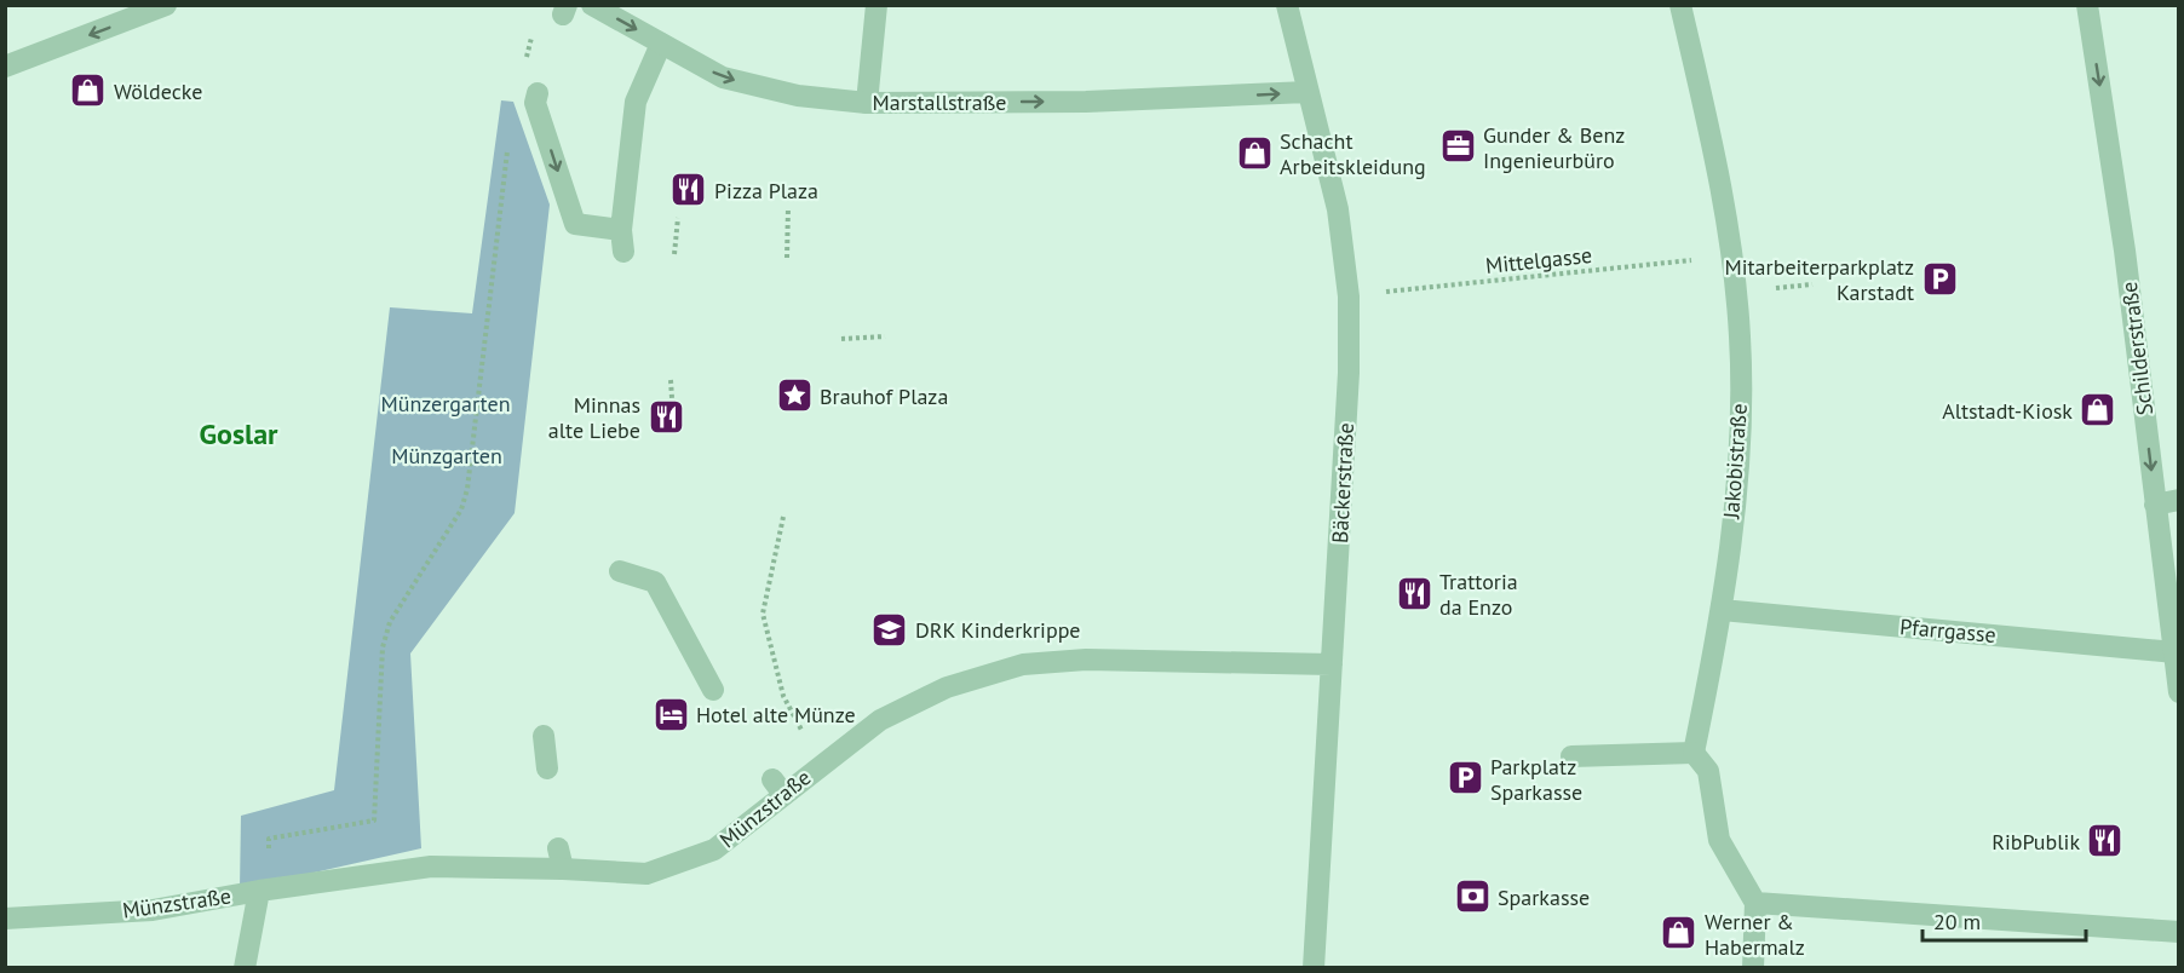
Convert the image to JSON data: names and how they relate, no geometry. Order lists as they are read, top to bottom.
{
  "streets": {
    "street": [
      "Marstallstraße",
      "Schilderstraße",
      "Jakobistraße",
      "Bäckerstraße",
      "Pfarrgasse",
      "Münzstraße"
    ],
    "path": ["Mittelgasse"]
  },
  "crossings": [
    ["Marstallstraße", "Bäckerstraße"],
    ["Mittelgasse", "Jakobistraße"],
    ["Mittelgasse", "Bäckerstraße"],
    ["Schilderstraße", "Pfarrgasse"],
    ["Jakobistraße", "Pfarrgasse"],
    ["Bäckerstraße", "Münzstraße"]
  ],
  "one_way": ["Marstallstraße", "Schilderstraße"],
  "districts": ["Goslar"],
  "parks": ["Münzergarten", "Münzgarten"],
  "places": {
    "shop": [
      "Wöldecke",
      "Schacht Arbeitskleidung",
      "Altstadt-Kiosk",
      "Werner & Habermalz"
    ],
    "office": ["Gunder & Benz Ingenieurbüro"],
    "restaurant": [
      "Pizza Plaza",
      "Minnas alte Liebe",
      "Trattoria da Enzo",
      "RibPublik"
    ],
    "parking": ["Mitarbeiterparkplatz Karstadt", "Parkplatz Sparkasse"],
    "place": ["Brauhof Plaza"],
    "school or university": ["DRK Kinderkrippe"],
    "hotel": ["Hotel alte Münze"],
    "bank": ["Sparkasse"]
  },
  "scale_bar": "20 m"
}
